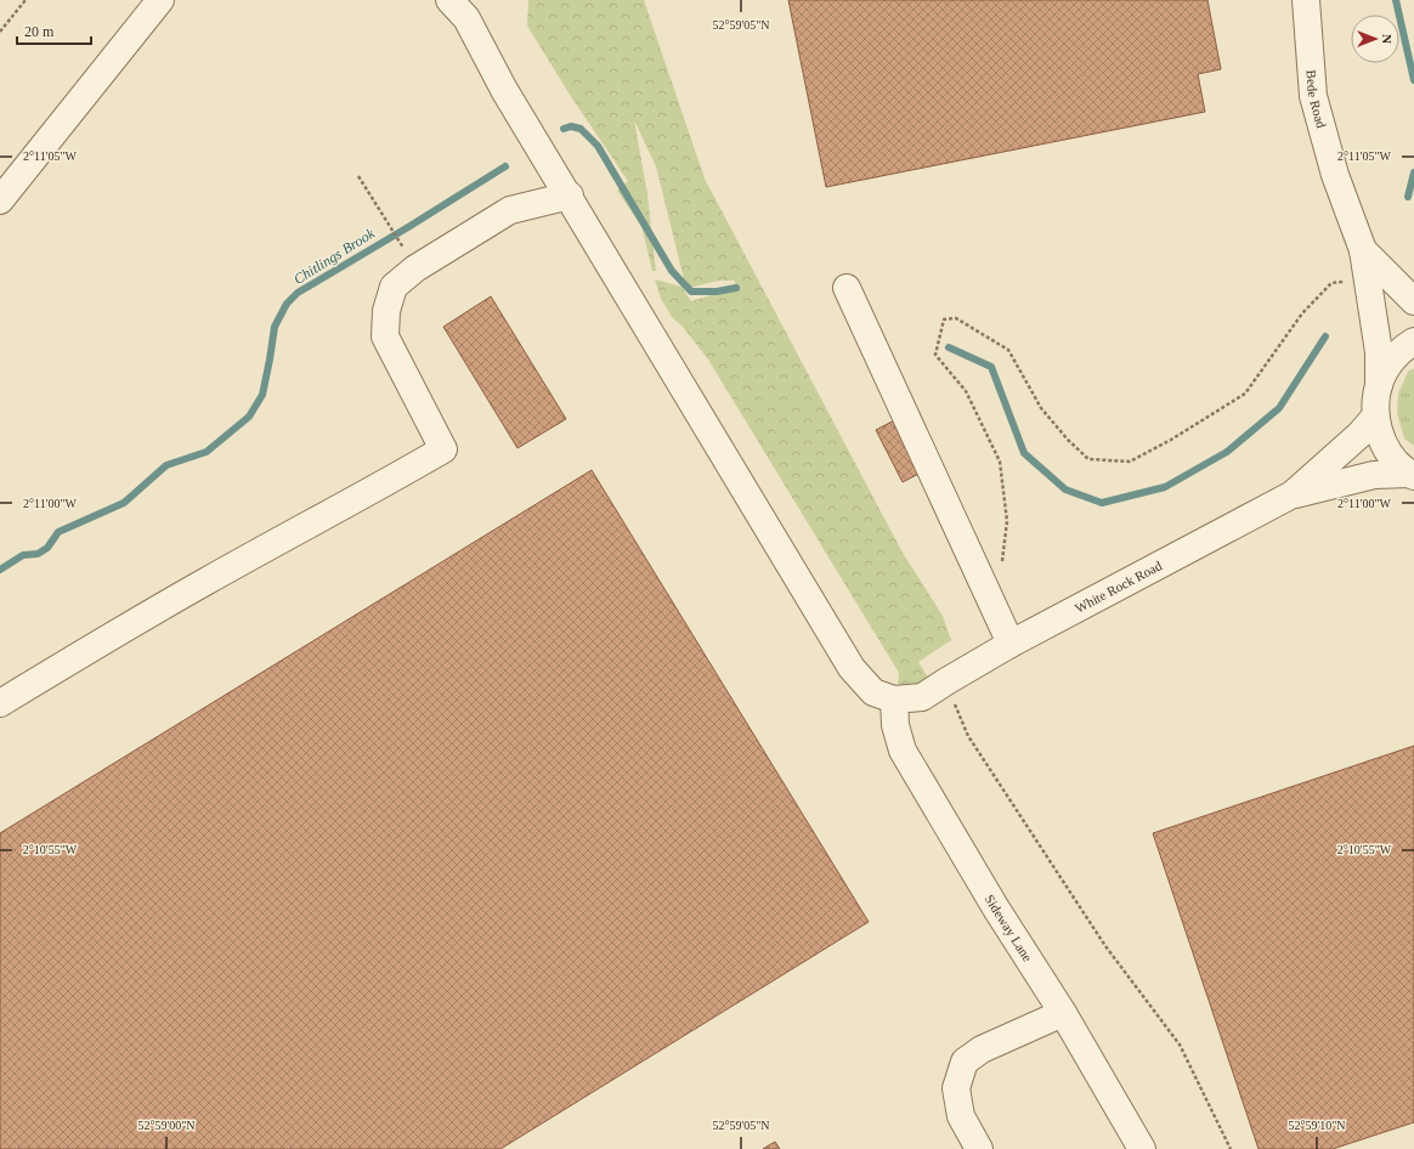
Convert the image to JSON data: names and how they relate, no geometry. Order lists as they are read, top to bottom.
{
  "streets": {
    "street": ["Bede Road", "White Rock Road", "Sideway Lane"]
  },
  "crossings": [
    ["White Rock Road", "Sideway Lane"]
  ],
  "water": ["Chitlings Brook"],
  "scale_bar": "20 m",
  "north": "right",
  "coordinates": [
    "52°59'05\"N",
    "2°11'05\"W",
    "2°11'00\"W",
    "2°10'55\"W",
    "52°59'00\"N",
    "52°59'10\"N"
  ]
}
